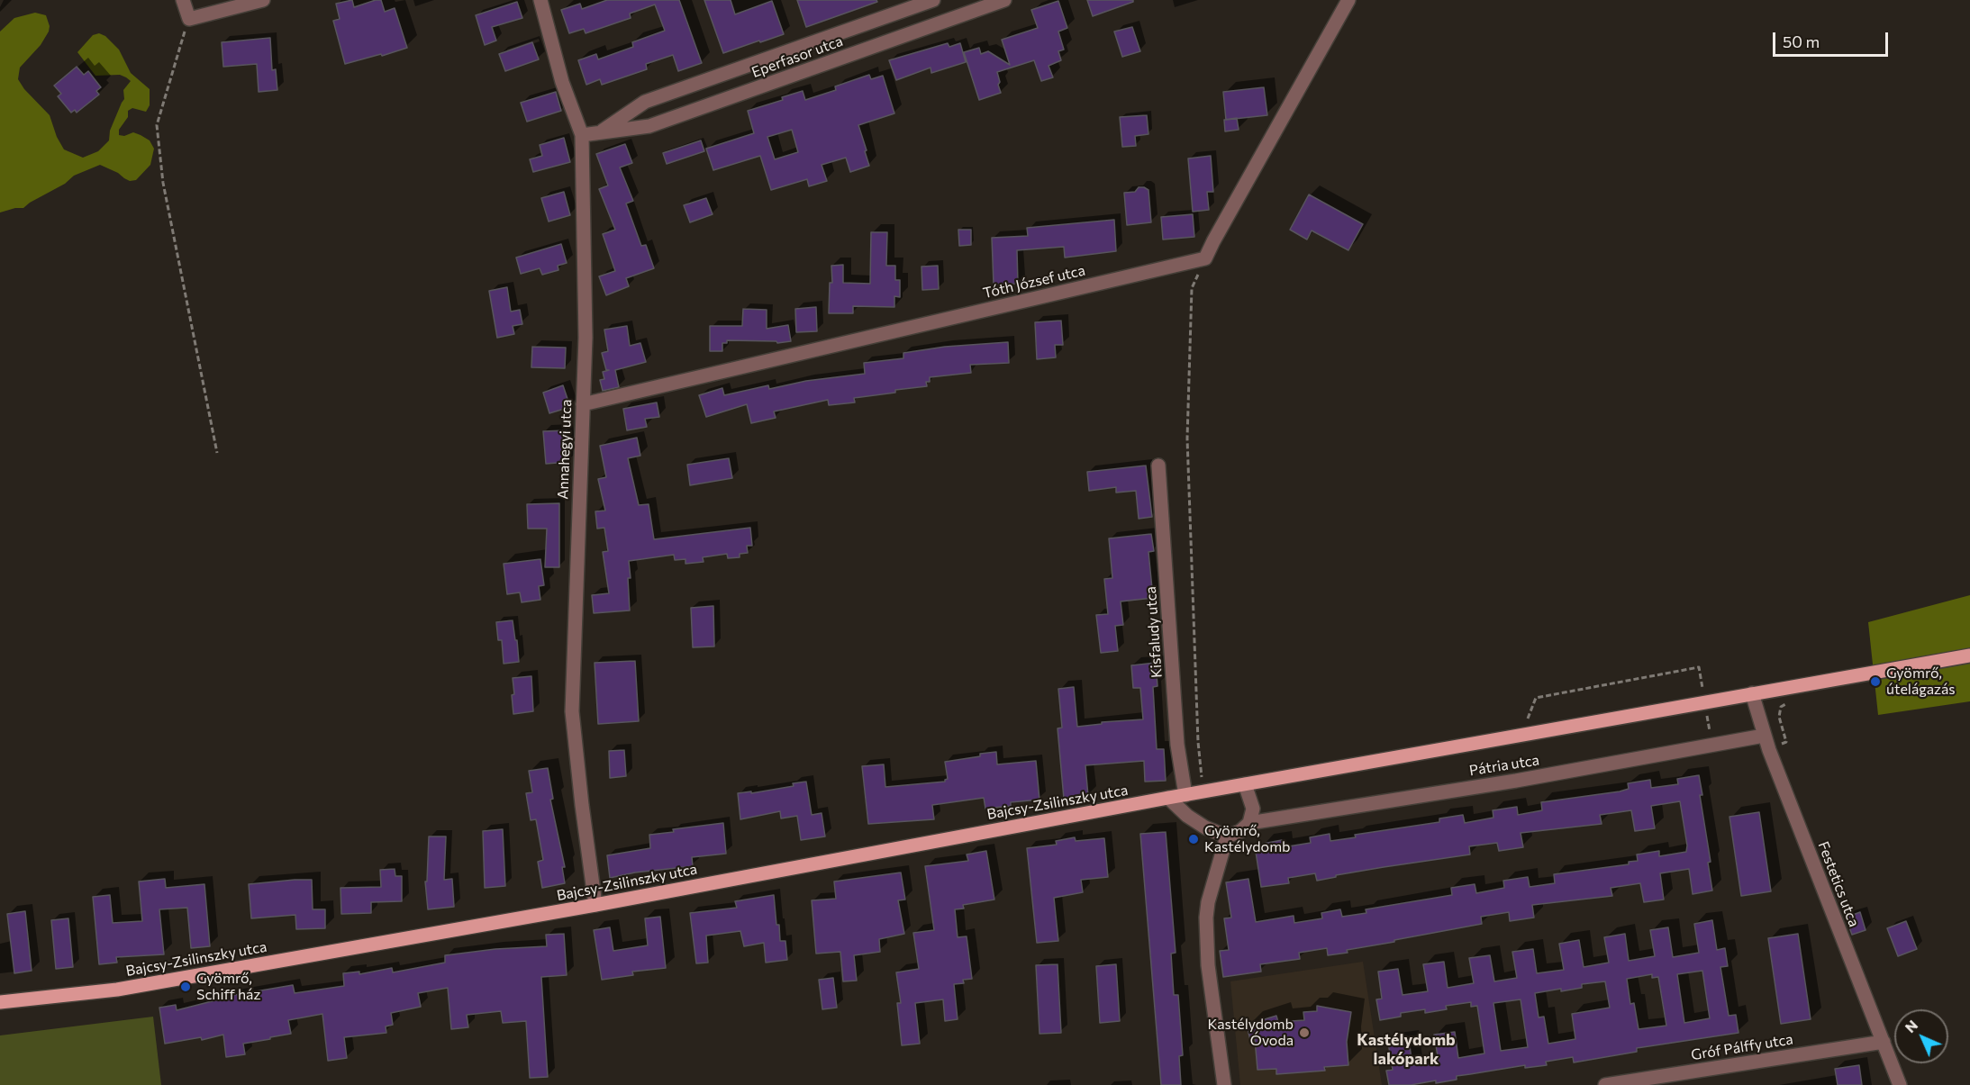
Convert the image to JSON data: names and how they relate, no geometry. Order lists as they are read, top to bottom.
{
  "streets": {
    "main road": ["Bajcsy-Zsilinszky utca"],
    "street": [
      "Eperfasor utca",
      "Tóth József utca",
      "Annahegyi utca",
      "Kisfaludy utca",
      "Pátria utca",
      "Festetics utca",
      "Gróf Pálffy utca"
    ]
  },
  "crossings": [
    ["Eperfasor utca", "Annahegyi utca"],
    ["Tóth József utca", "Annahegyi utca"],
    ["Annahegyi utca", "Bajcsy-Zsilinszky utca"],
    ["Kisfaludy utca", "Bajcsy-Zsilinszky utca"],
    ["Pátria utca", "Festetics utca"],
    ["Bajcsy-Zsilinszky utca", "Festetics utca"],
    ["Festetics utca", "Gróf Pálffy utca"]
  ],
  "districts": ["Kastélydomb lakópark"],
  "places": [
    "Gyömrő, útelágazás",
    "Gyömrő, Kastélydomb",
    "Gyömrő, Schiff ház",
    "Kastélydomb Óvoda"
  ],
  "scale_bar": "50 m",
  "north": "top left"
}
